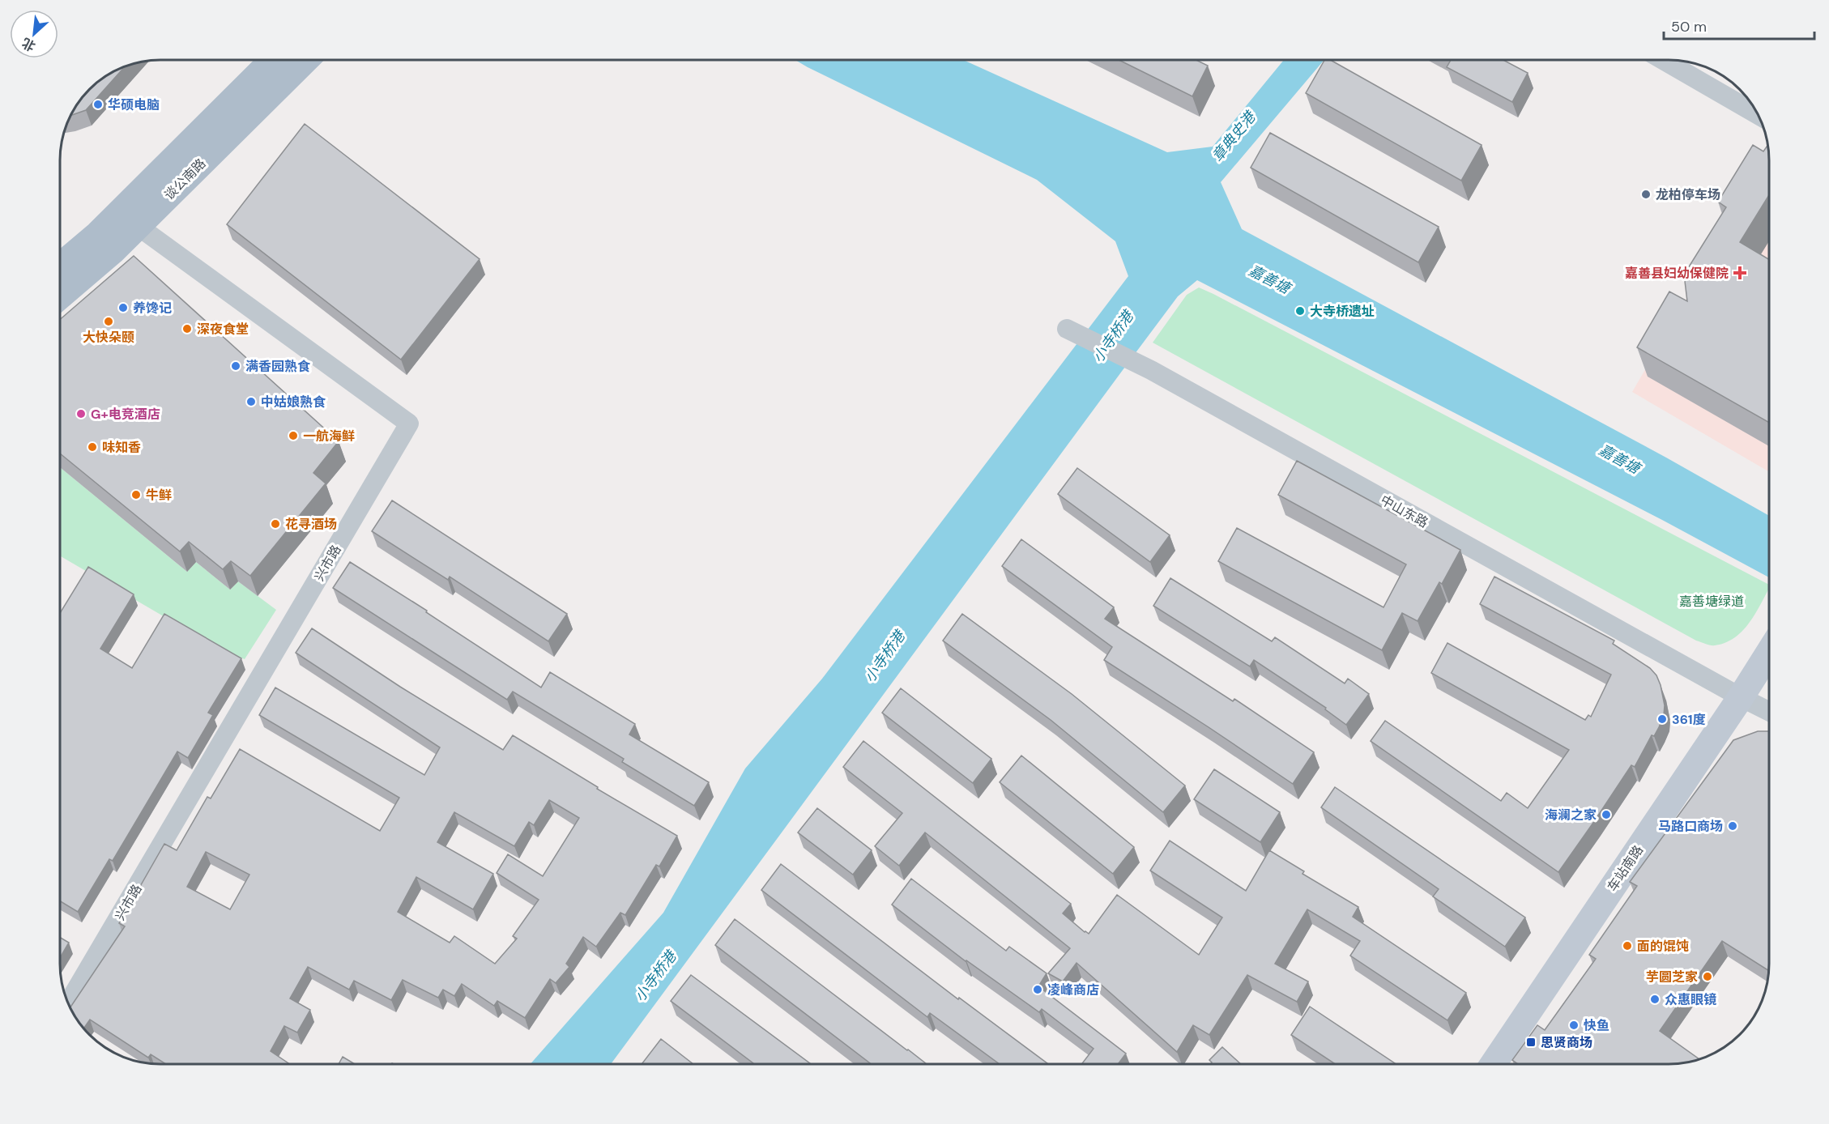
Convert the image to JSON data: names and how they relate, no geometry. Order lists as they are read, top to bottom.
{
  "streets": {
    "main road": ["谈公南路"],
    "street": ["中山东路", "兴市路", "车站南路"]
  },
  "crossings": [
    ["谈公南路", "兴市路"],
    ["中山东路", "车站南路"]
  ],
  "water": ["章典史港", "嘉善塘", "小寺桥港"],
  "parks": ["嘉善塘绿道"],
  "places": {
    "other": [
      "华硕电脑",
      "龙柏停车场",
      "养馋记",
      "大寺桥遗址",
      "大快朵颐",
      "深夜食堂",
      "满香园熟食",
      "中姑娘熟食",
      "G+电竞酒店",
      "一航海鲜",
      "味知香",
      "牛鲜",
      "花寻酒场",
      "361度",
      "海澜之家",
      "马路口商场",
      "面的馄饨",
      "芋圆芝家",
      "凌峰商店",
      "众惠眼镜",
      "快鱼"
    ],
    "health": ["嘉善县妇幼保健院"],
    "transit": ["思贤商场"]
  },
  "scale_bar": "50 m",
  "north": "bottom left"
}
